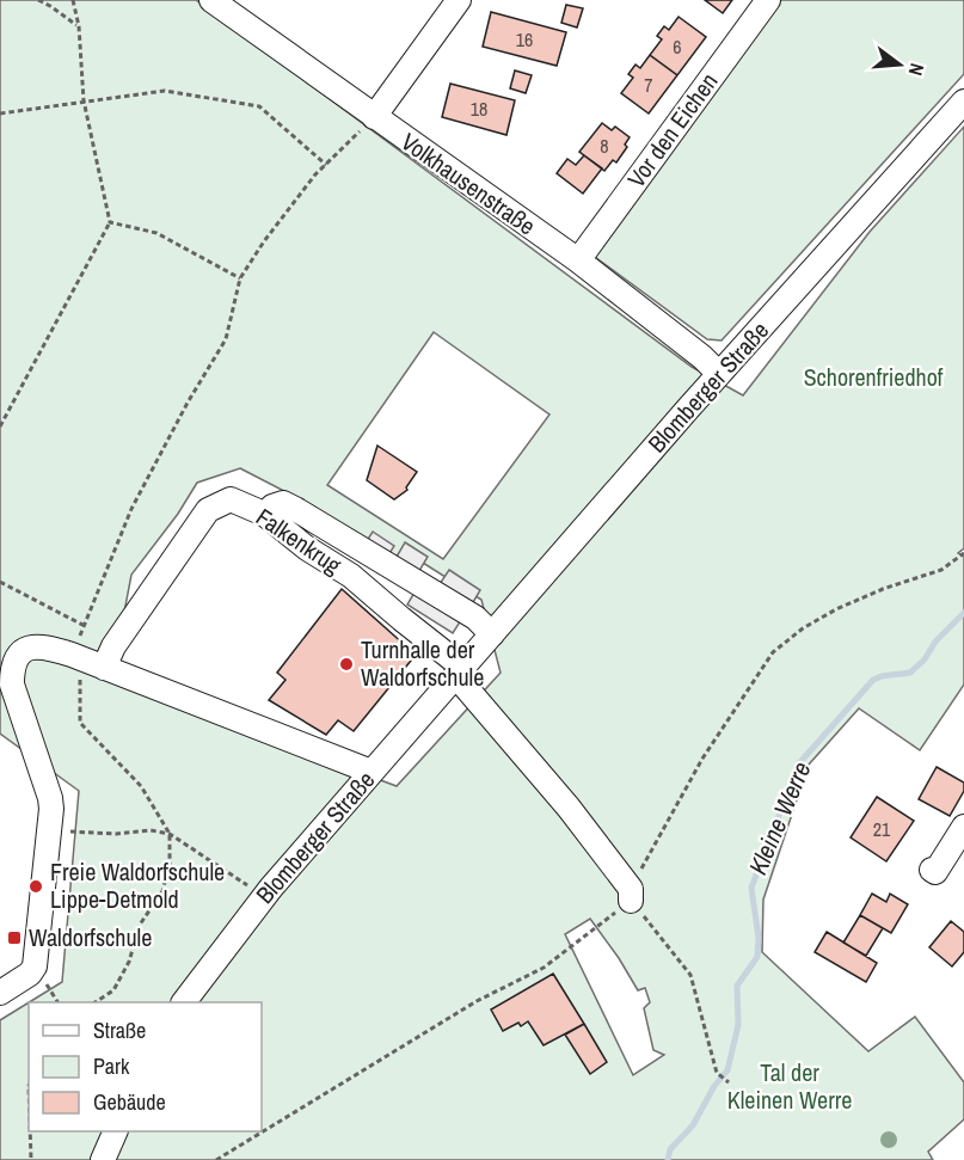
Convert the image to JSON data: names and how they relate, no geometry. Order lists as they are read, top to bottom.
{
  "streets": {
    "street": [
      "Vor den Eichen",
      "Volkhausenstraße",
      "Blomberger Straße",
      "Falkenkrug"
    ]
  },
  "crossings": [
    ["Vor den Eichen", "Volkhausenstraße"],
    ["Volkhausenstraße", "Blomberger Straße"],
    ["Blomberger Straße", "Falkenkrug"]
  ],
  "water": ["Kleine Werre"],
  "parks": ["Schorenfriedhof", "Tal der Kleinen Werre"],
  "places": {
    "other": ["Turnhalle der Waldorfschule", "Freie Waldorfschule Lippe-Detmold"],
    "transit": ["Waldorfschule"]
  },
  "house_numbers": [
    "16",
    "6",
    "7",
    "18",
    "8",
    "21"
  ],
  "legend": ["Straße", "Park", "Gebäude"],
  "north": "right"
}
